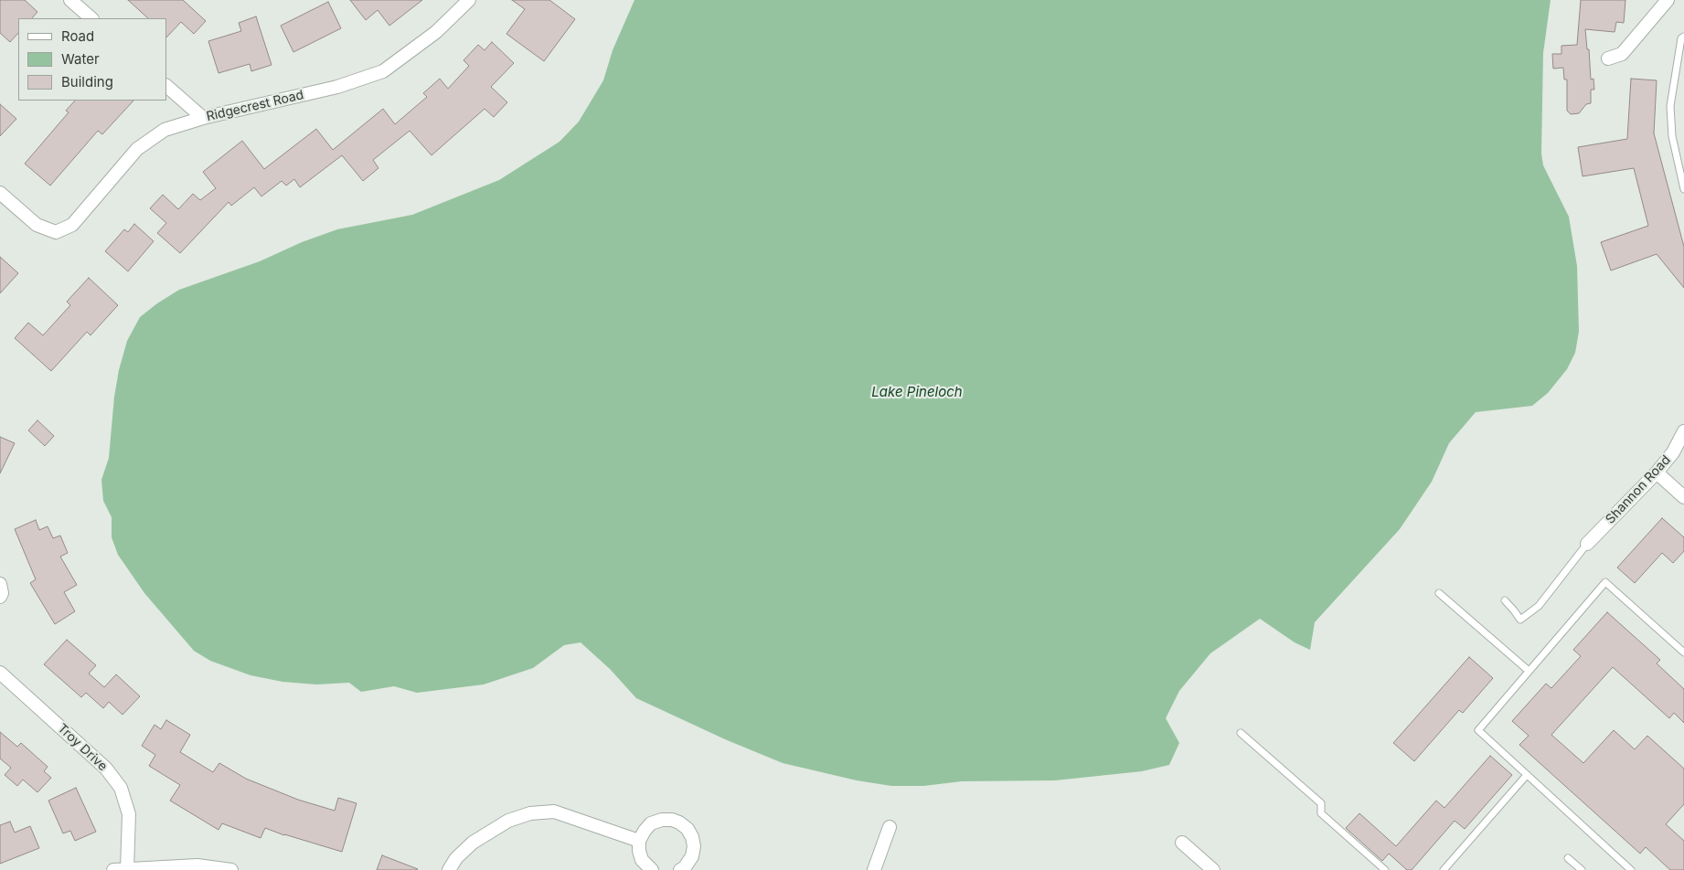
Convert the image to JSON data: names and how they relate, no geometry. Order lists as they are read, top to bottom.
{
  "streets": {
    "street": ["Ridgecrest Road", "Shannon Road", "Troy Drive"]
  },
  "water": ["Lake Pineloch"],
  "legend": ["Road", "Water", "Building"]
}
